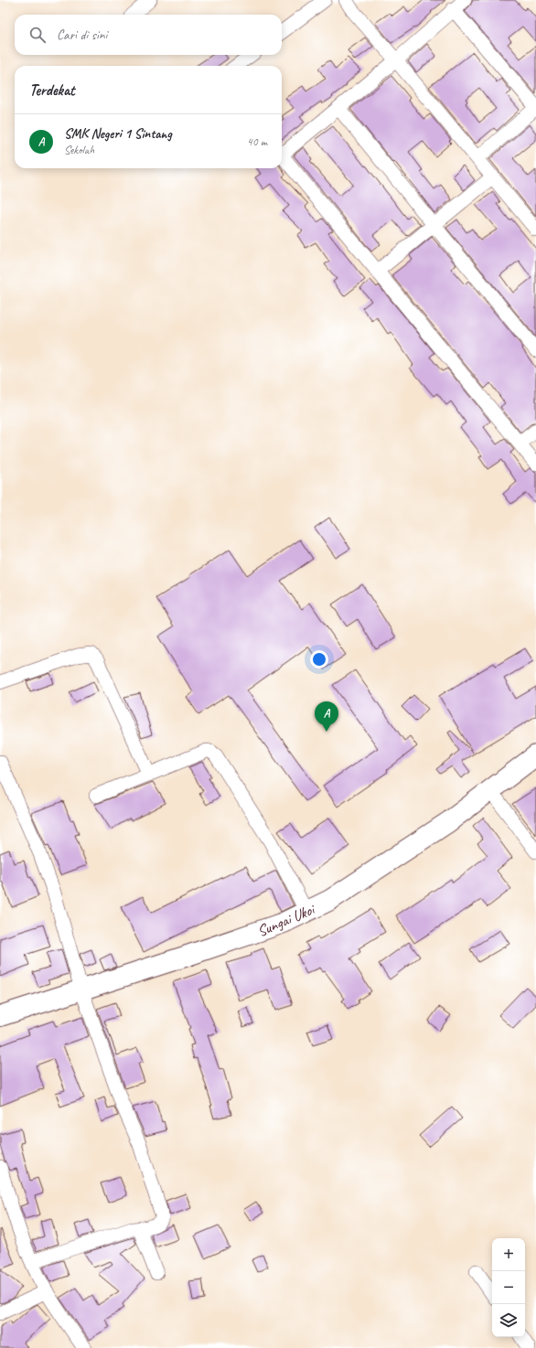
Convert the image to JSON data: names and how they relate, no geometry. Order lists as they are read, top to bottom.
{
  "streets": {
    "highway": ["Sungai Ukoi"]
  },
  "page": {
    "search": "Cari di sini",
    "heading": "Terdekat",
    "list": [
      {
        "mark": "A",
        "name": "SMK Negeri 1 Sintang",
        "note": "Sekolah",
        "value": "40 m"
      }
    ],
    "pins": "A",
    "map_buttons": ["+", "−"]
  }
}
